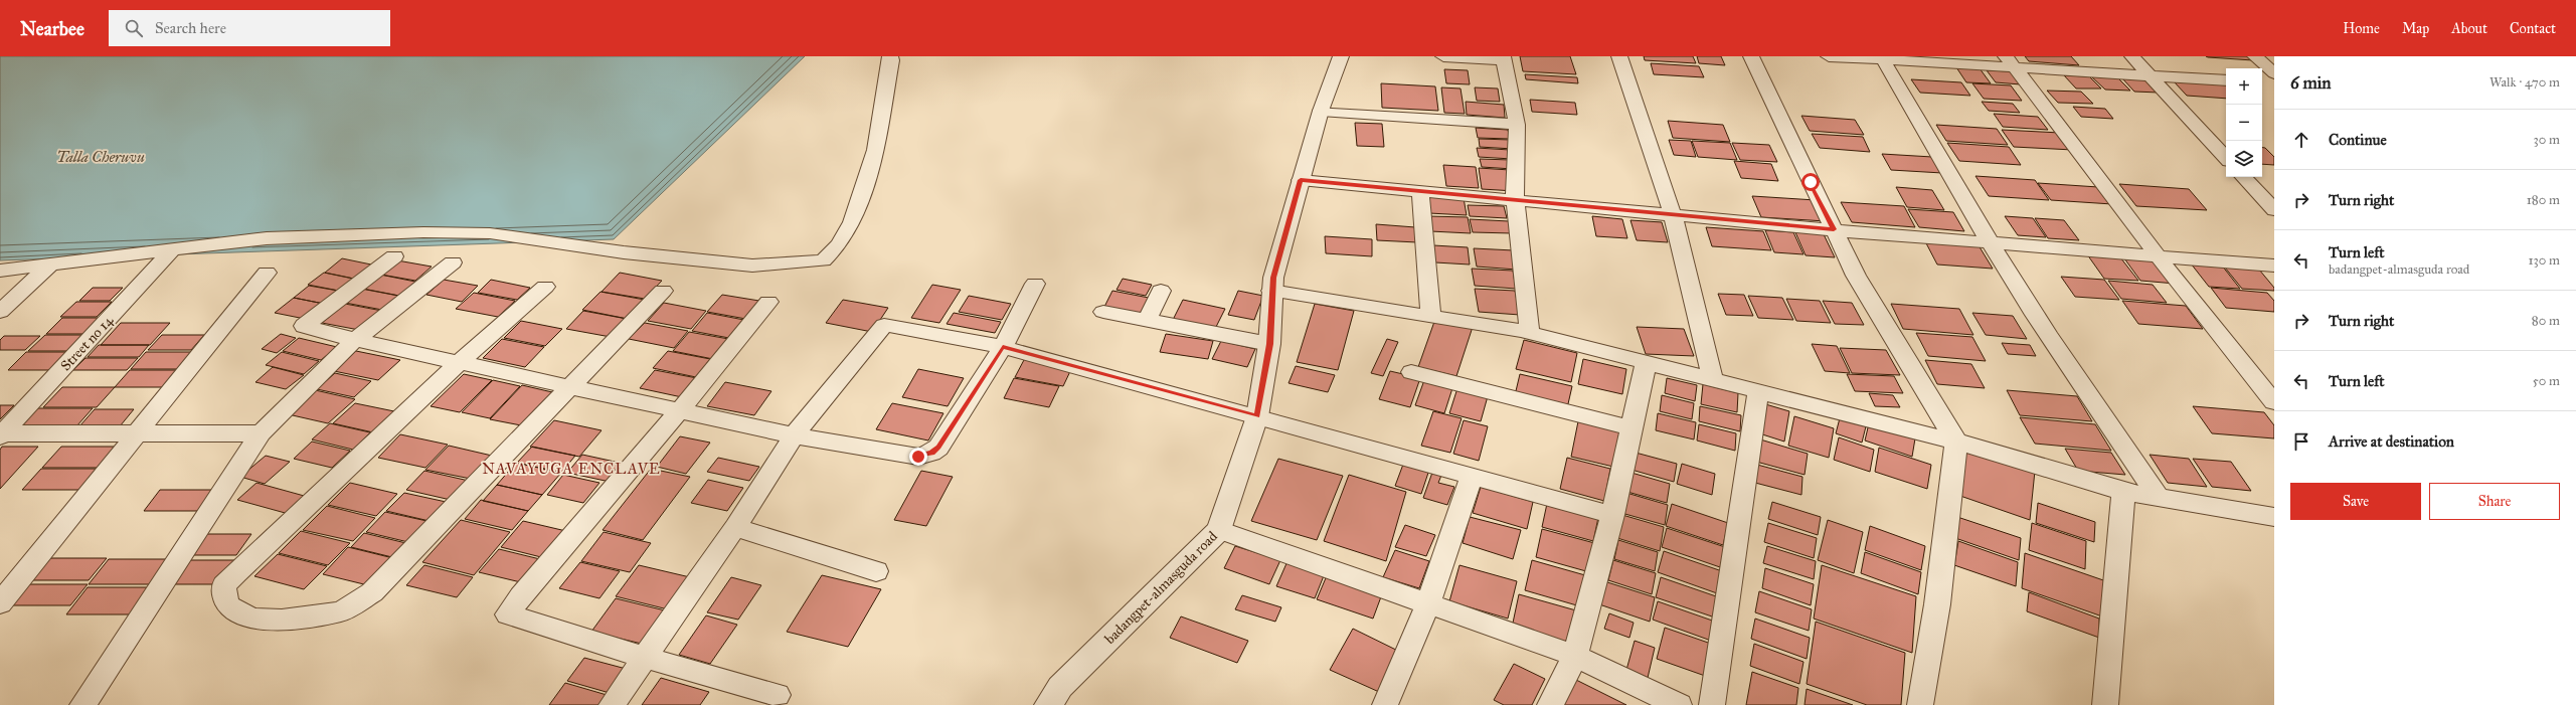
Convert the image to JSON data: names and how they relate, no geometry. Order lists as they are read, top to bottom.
{
  "streets": {
    "street": ["Street no 14", "badangpet-almasguda road"]
  },
  "districts": ["NAVAYUGA ENCLAVE"],
  "water": ["Talla Cheruvu"],
  "page": {
    "header": "Nearbee",
    "search": "Search here",
    "nav": [
      "Home",
      "Map",
      "About",
      "Contact"
    ],
    "heading": ["6 min", "Walk · 470 m"],
    "map_buttons": ["+", "−"],
    "list": [
      ["Continue", "30 m"],
      ["Turn right", "180 m"],
      ["Turn left", "badangpet-almasguda road", "130 m"],
      ["Turn right", "80 m"],
      ["Turn left", "50 m"],
      "Arrive at destination"
    ],
    "buttons": ["Save", "Share"]
  }
}
